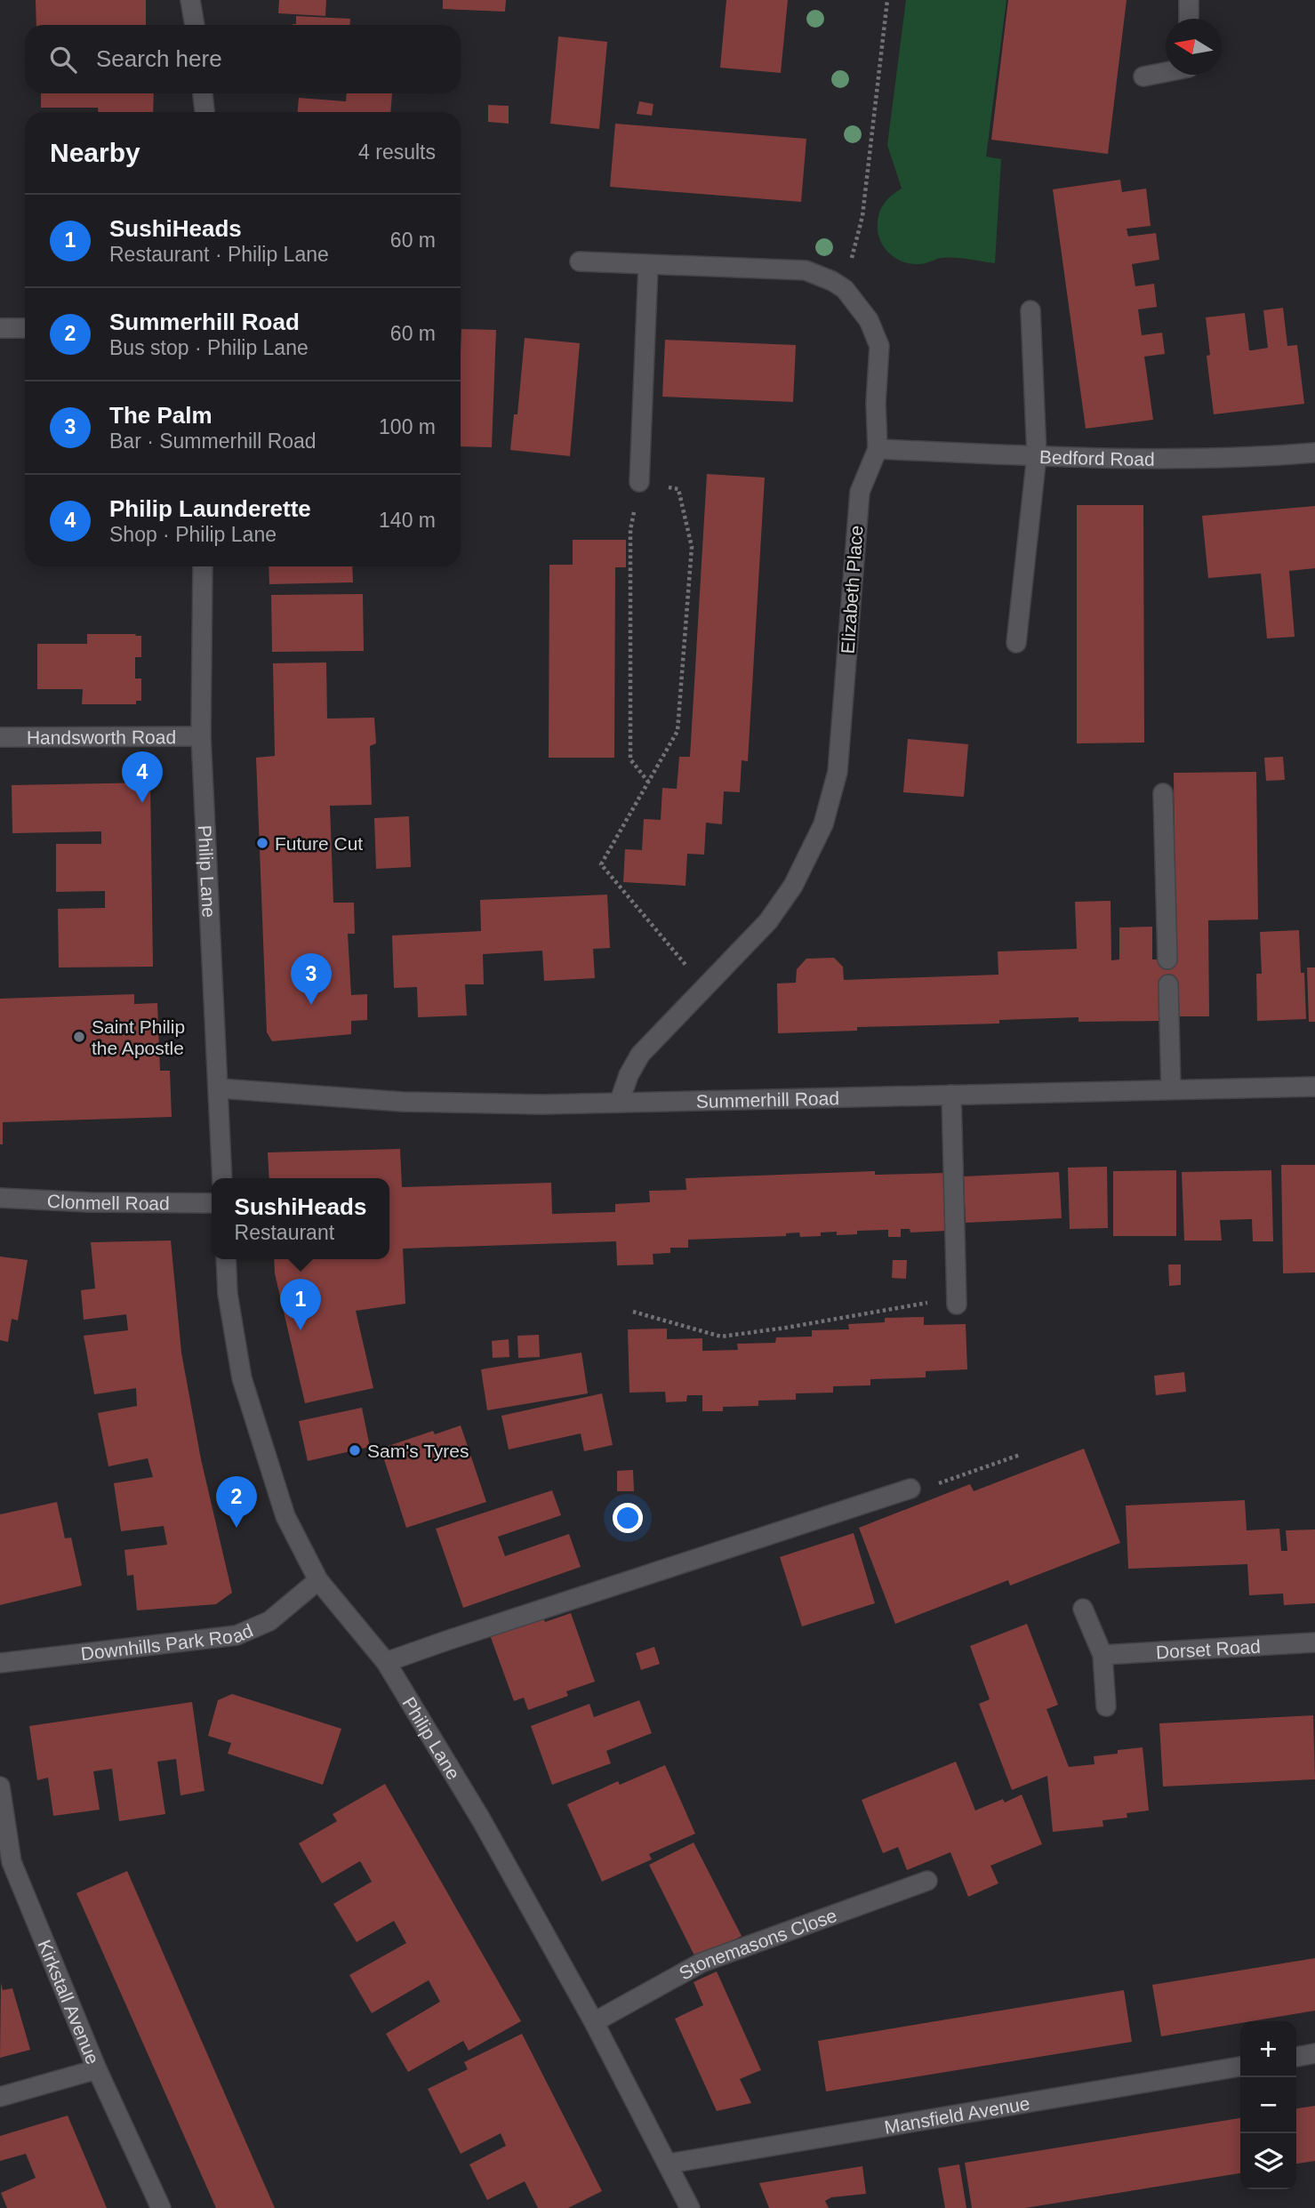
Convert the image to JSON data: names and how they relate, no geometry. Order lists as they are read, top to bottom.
{
  "streets": {
    "street": [
      "Bedford Road",
      "Elizabeth Place",
      "Handsworth Road",
      "Philip Lane",
      "Summerhill Road",
      "Clonmell Road",
      "Downhills Park Road",
      "Dorset Road",
      "Stonemasons Close",
      "Kirkstall Avenue",
      "Mansfield Avenue"
    ]
  },
  "crossings": [
    ["Bedford Road", "Elizabeth Place"],
    ["Elizabeth Place", "Summerhill Road"],
    ["Handsworth Road", "Philip Lane"],
    ["Philip Lane", "Summerhill Road"],
    ["Philip Lane", "Downhills Park Road"],
    ["Philip Lane", "Stonemasons Close"],
    ["Philip Lane", "Mansfield Avenue"]
  ],
  "places": ["Future Cut", "Saint Philip the Apostle", "Sam's Tyres"],
  "north": "left",
  "page": {
    "search": "Search here",
    "heading": ["Nearby", "4 results"],
    "list": [
      {
        "mark": "1",
        "name": "SushiHeads",
        "note": "Restaurant · Philip Lane",
        "value": "60 m"
      },
      {
        "mark": "2",
        "name": "Summerhill Road",
        "note": "Bus stop · Philip Lane",
        "value": "60 m"
      },
      {
        "mark": "3",
        "name": "The Palm",
        "note": "Bar · Summerhill Road",
        "value": "100 m"
      },
      {
        "mark": "4",
        "name": "Philip Launderette",
        "note": "Shop · Philip Lane",
        "value": "140 m"
      }
    ],
    "pins": [
      "4",
      "3",
      "1",
      "2"
    ],
    "popup": ["SushiHeads", "Restaurant"],
    "map_buttons": ["+", "−"]
  }
}
